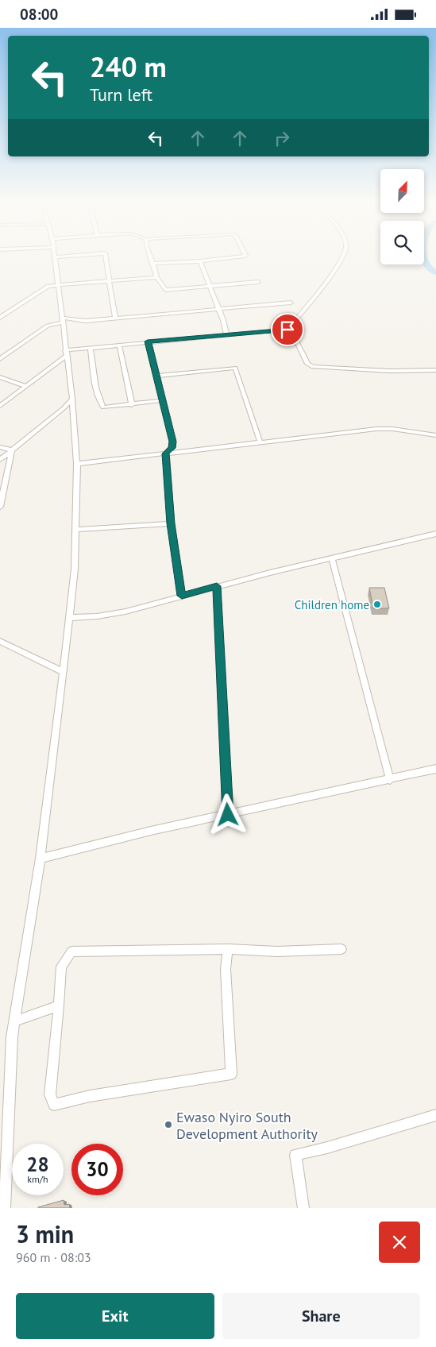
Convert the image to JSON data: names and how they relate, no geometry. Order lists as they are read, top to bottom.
{
  "places": ["Children home", "Ewaso Nyiro South Development Authority"],
  "north": "top right",
  "page": {
    "status": "08:00",
    "turn": ["240 m", "Turn left"],
    "speed": "28 km/h",
    "limit": "30",
    "heading": ["3 min", "960 m · 08:03"],
    "buttons": ["Exit", "Share"]
  }
}
